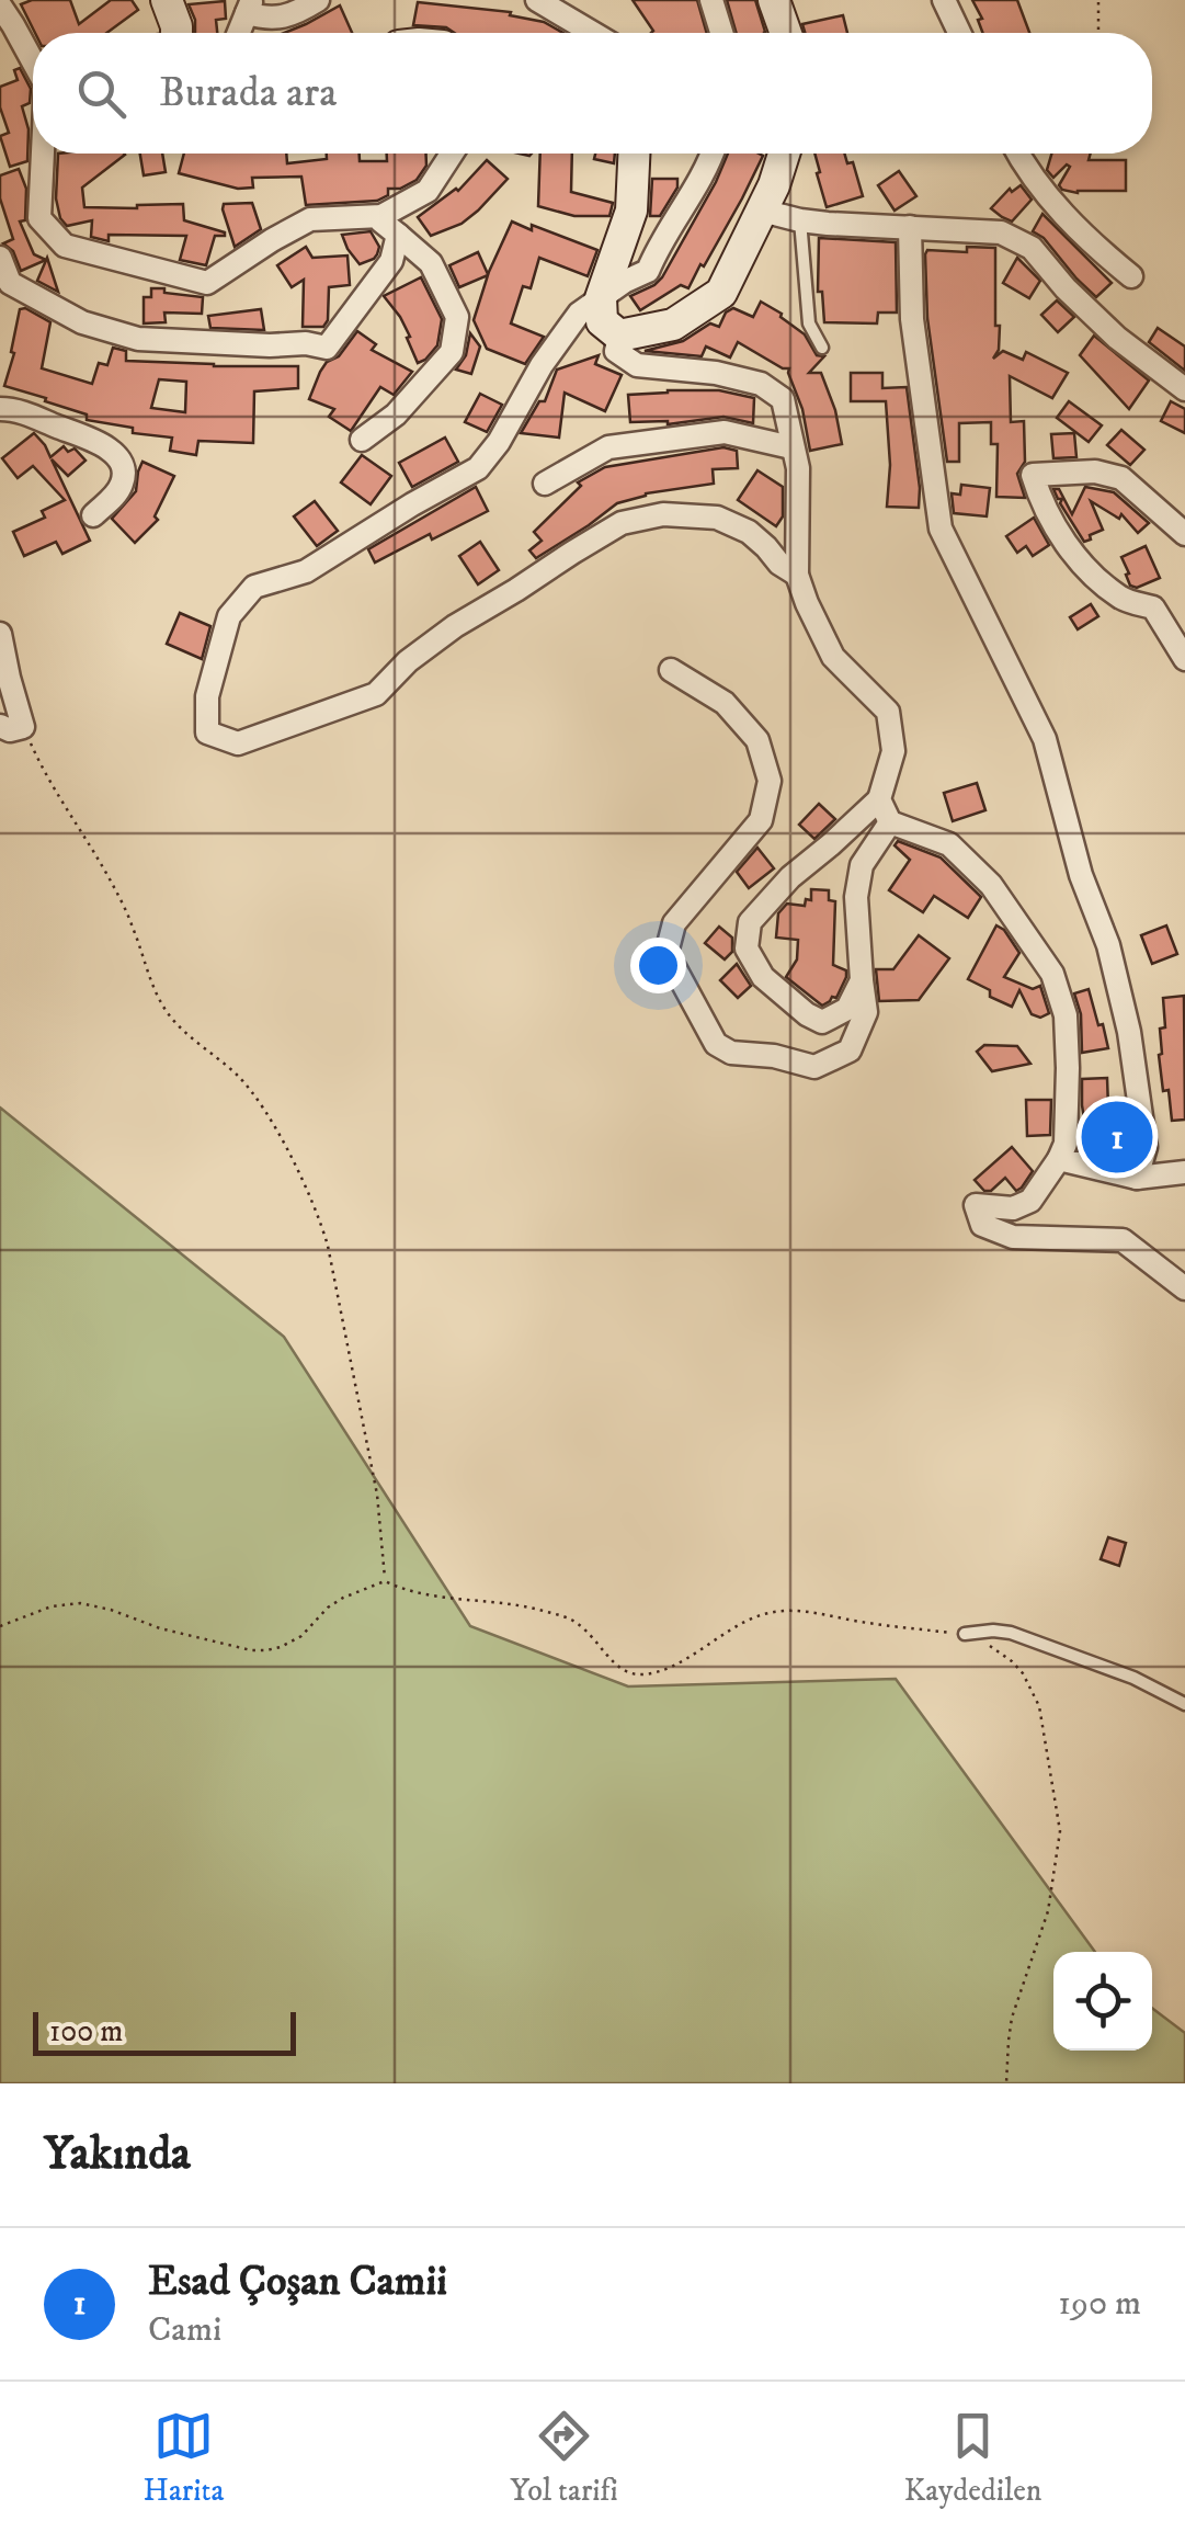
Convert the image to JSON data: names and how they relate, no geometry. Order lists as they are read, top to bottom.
{
  "scale_bar": "100 m",
  "page": {
    "search": "Burada ara",
    "pins": "1",
    "scale": "100 m",
    "heading": "Yakında",
    "list": [
      {
        "mark": "1",
        "name": "Esad Çoşan Camii",
        "note": "Cami",
        "value": "190 m"
      }
    ],
    "nav": ["Harita", "Yol tarifi", "Kaydedilen"]
  }
}
